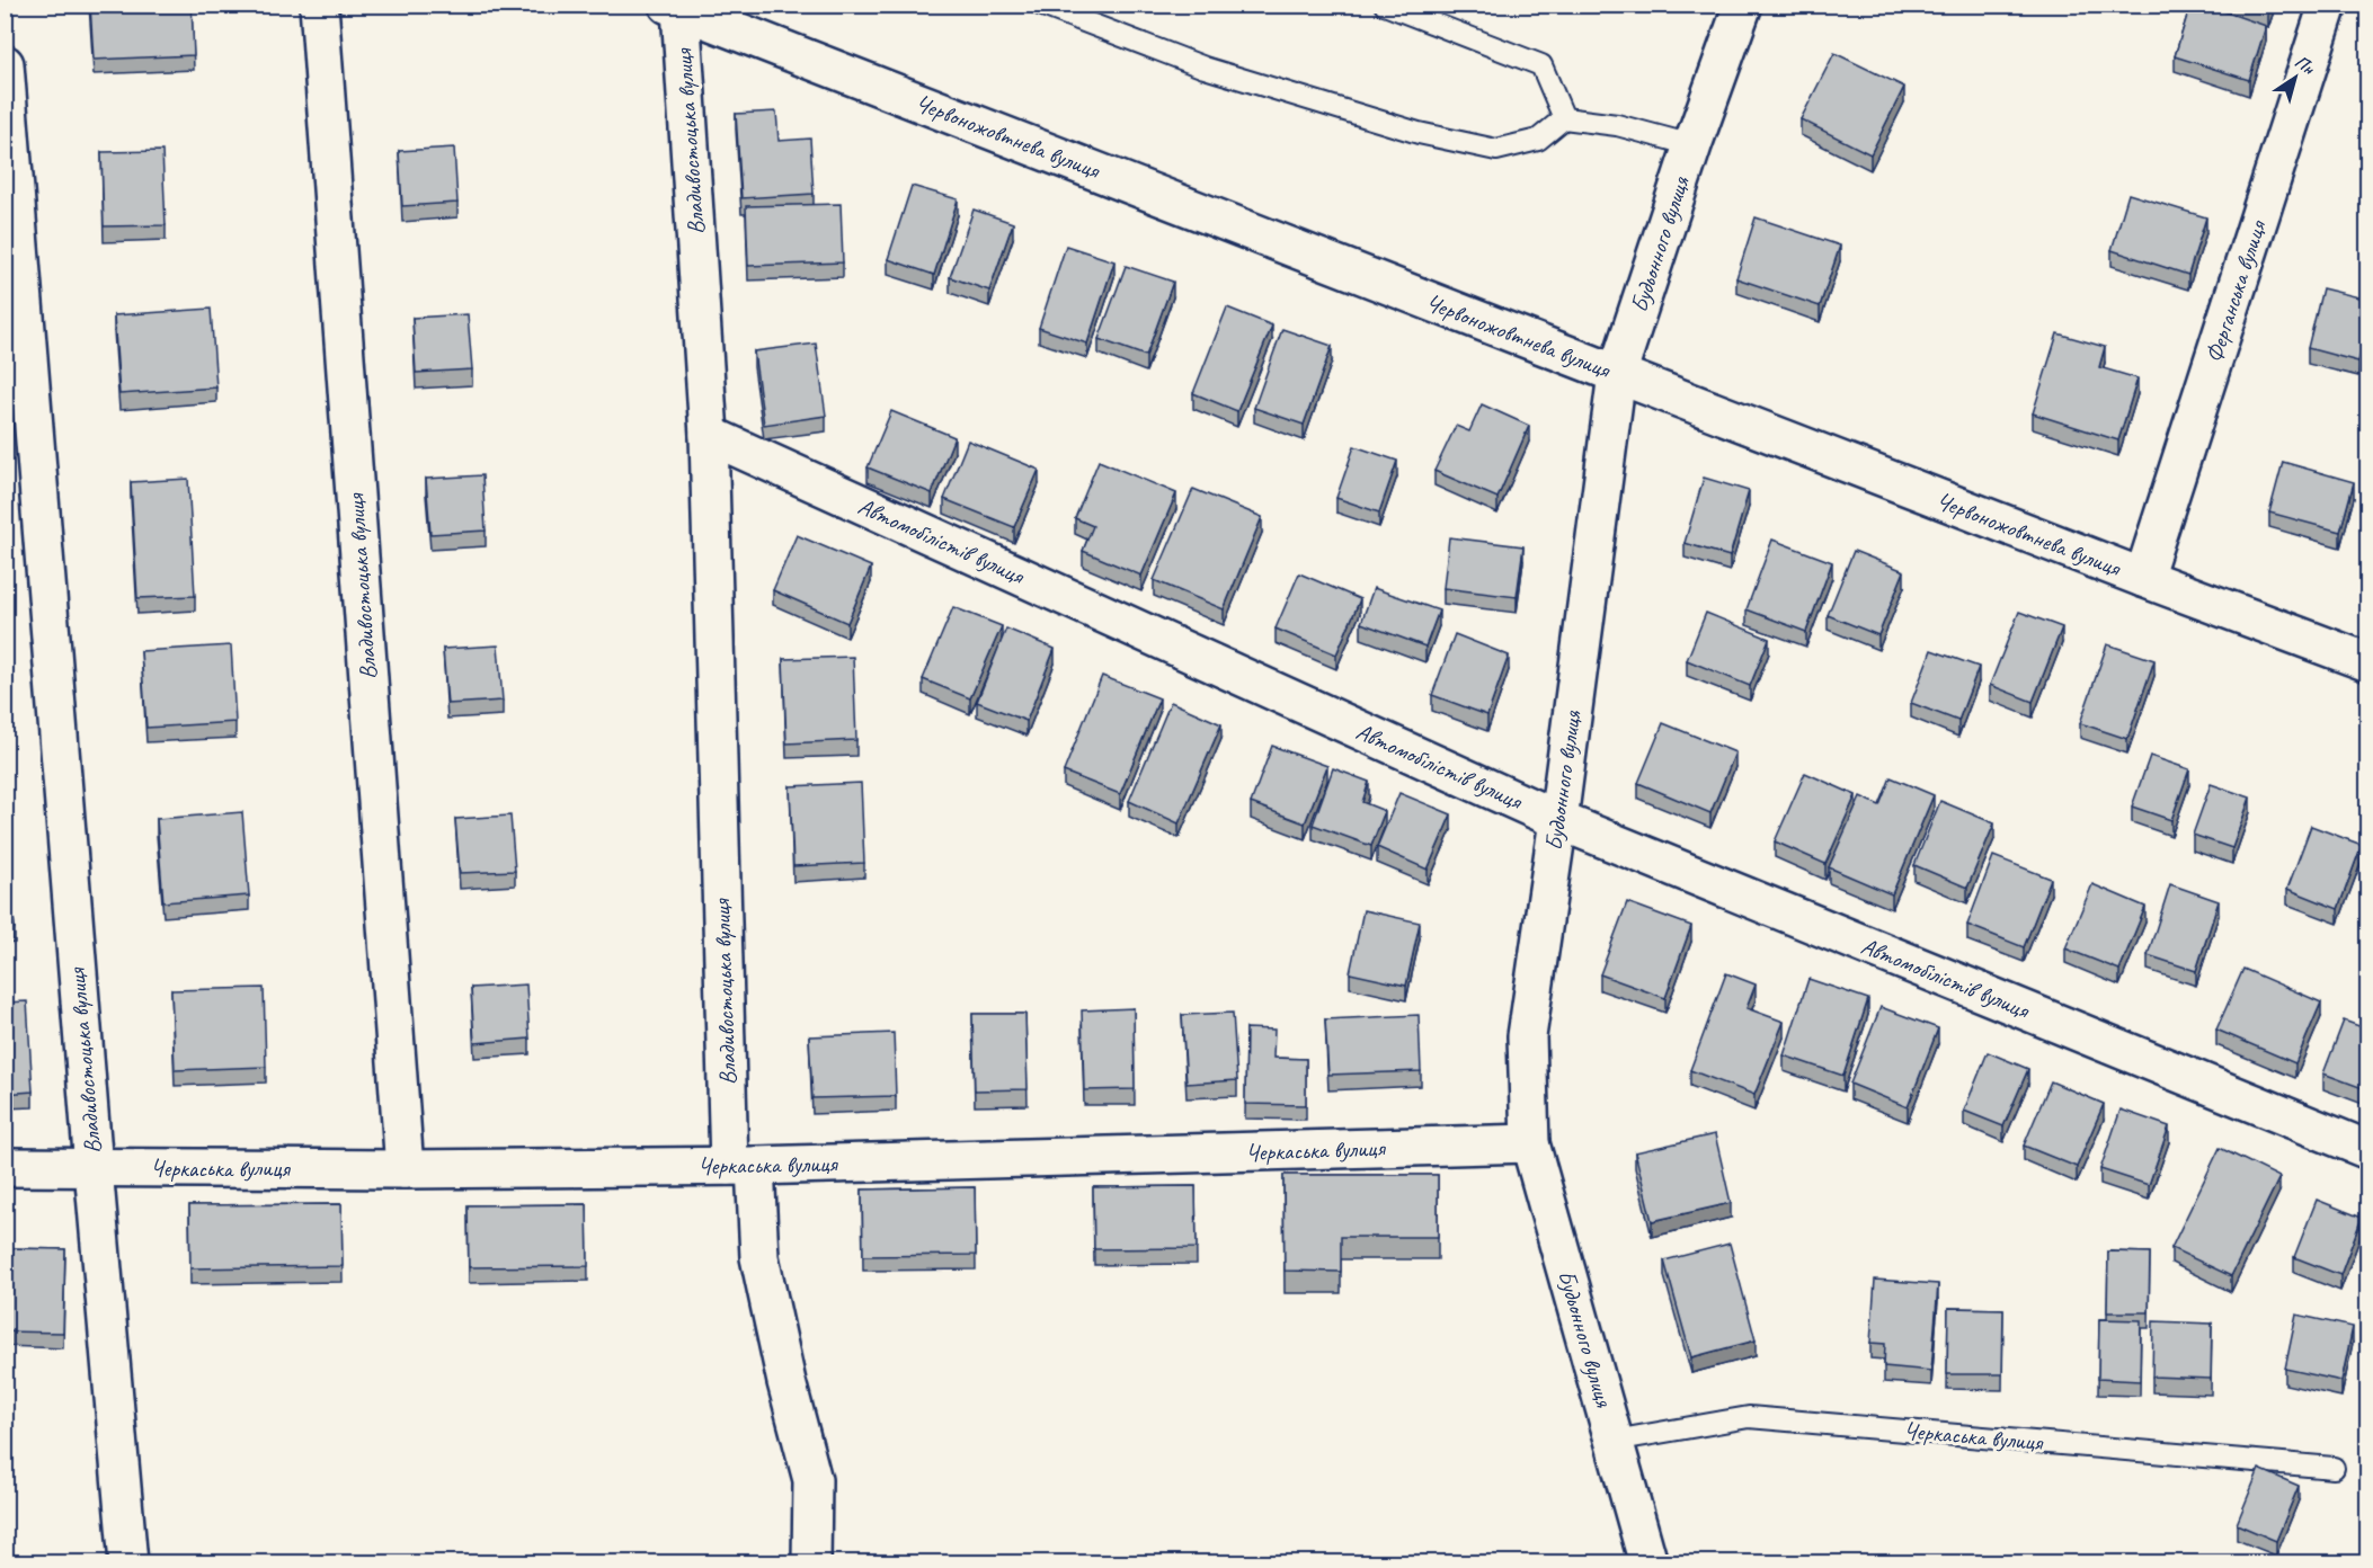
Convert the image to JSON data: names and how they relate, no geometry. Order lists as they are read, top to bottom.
{
  "streets": {
    "street": [
      "Червоножовтнева вулиця",
      "Владивостоцька вулиця",
      "Будьонного вулиця",
      "Ферганська вулиця",
      "Автомобілістів вулиця",
      "Черкаська вулиця"
    ]
  },
  "crossings": [
    ["Червоножовтнева вулиця", "Владивостоцька вулиця"],
    ["Червоножовтнева вулиця", "Будьонного вулиця"],
    ["Червоножовтнева вулиця", "Ферганська вулиця"],
    ["Владивостоцька вулиця", "Автомобілістів вулиця"],
    ["Владивостоцька вулиця", "Черкаська вулиця"],
    ["Будьонного вулиця", "Автомобілістів вулиця"],
    ["Будьонного вулиця", "Черкаська вулиця"]
  ],
  "north": "top right"
}
